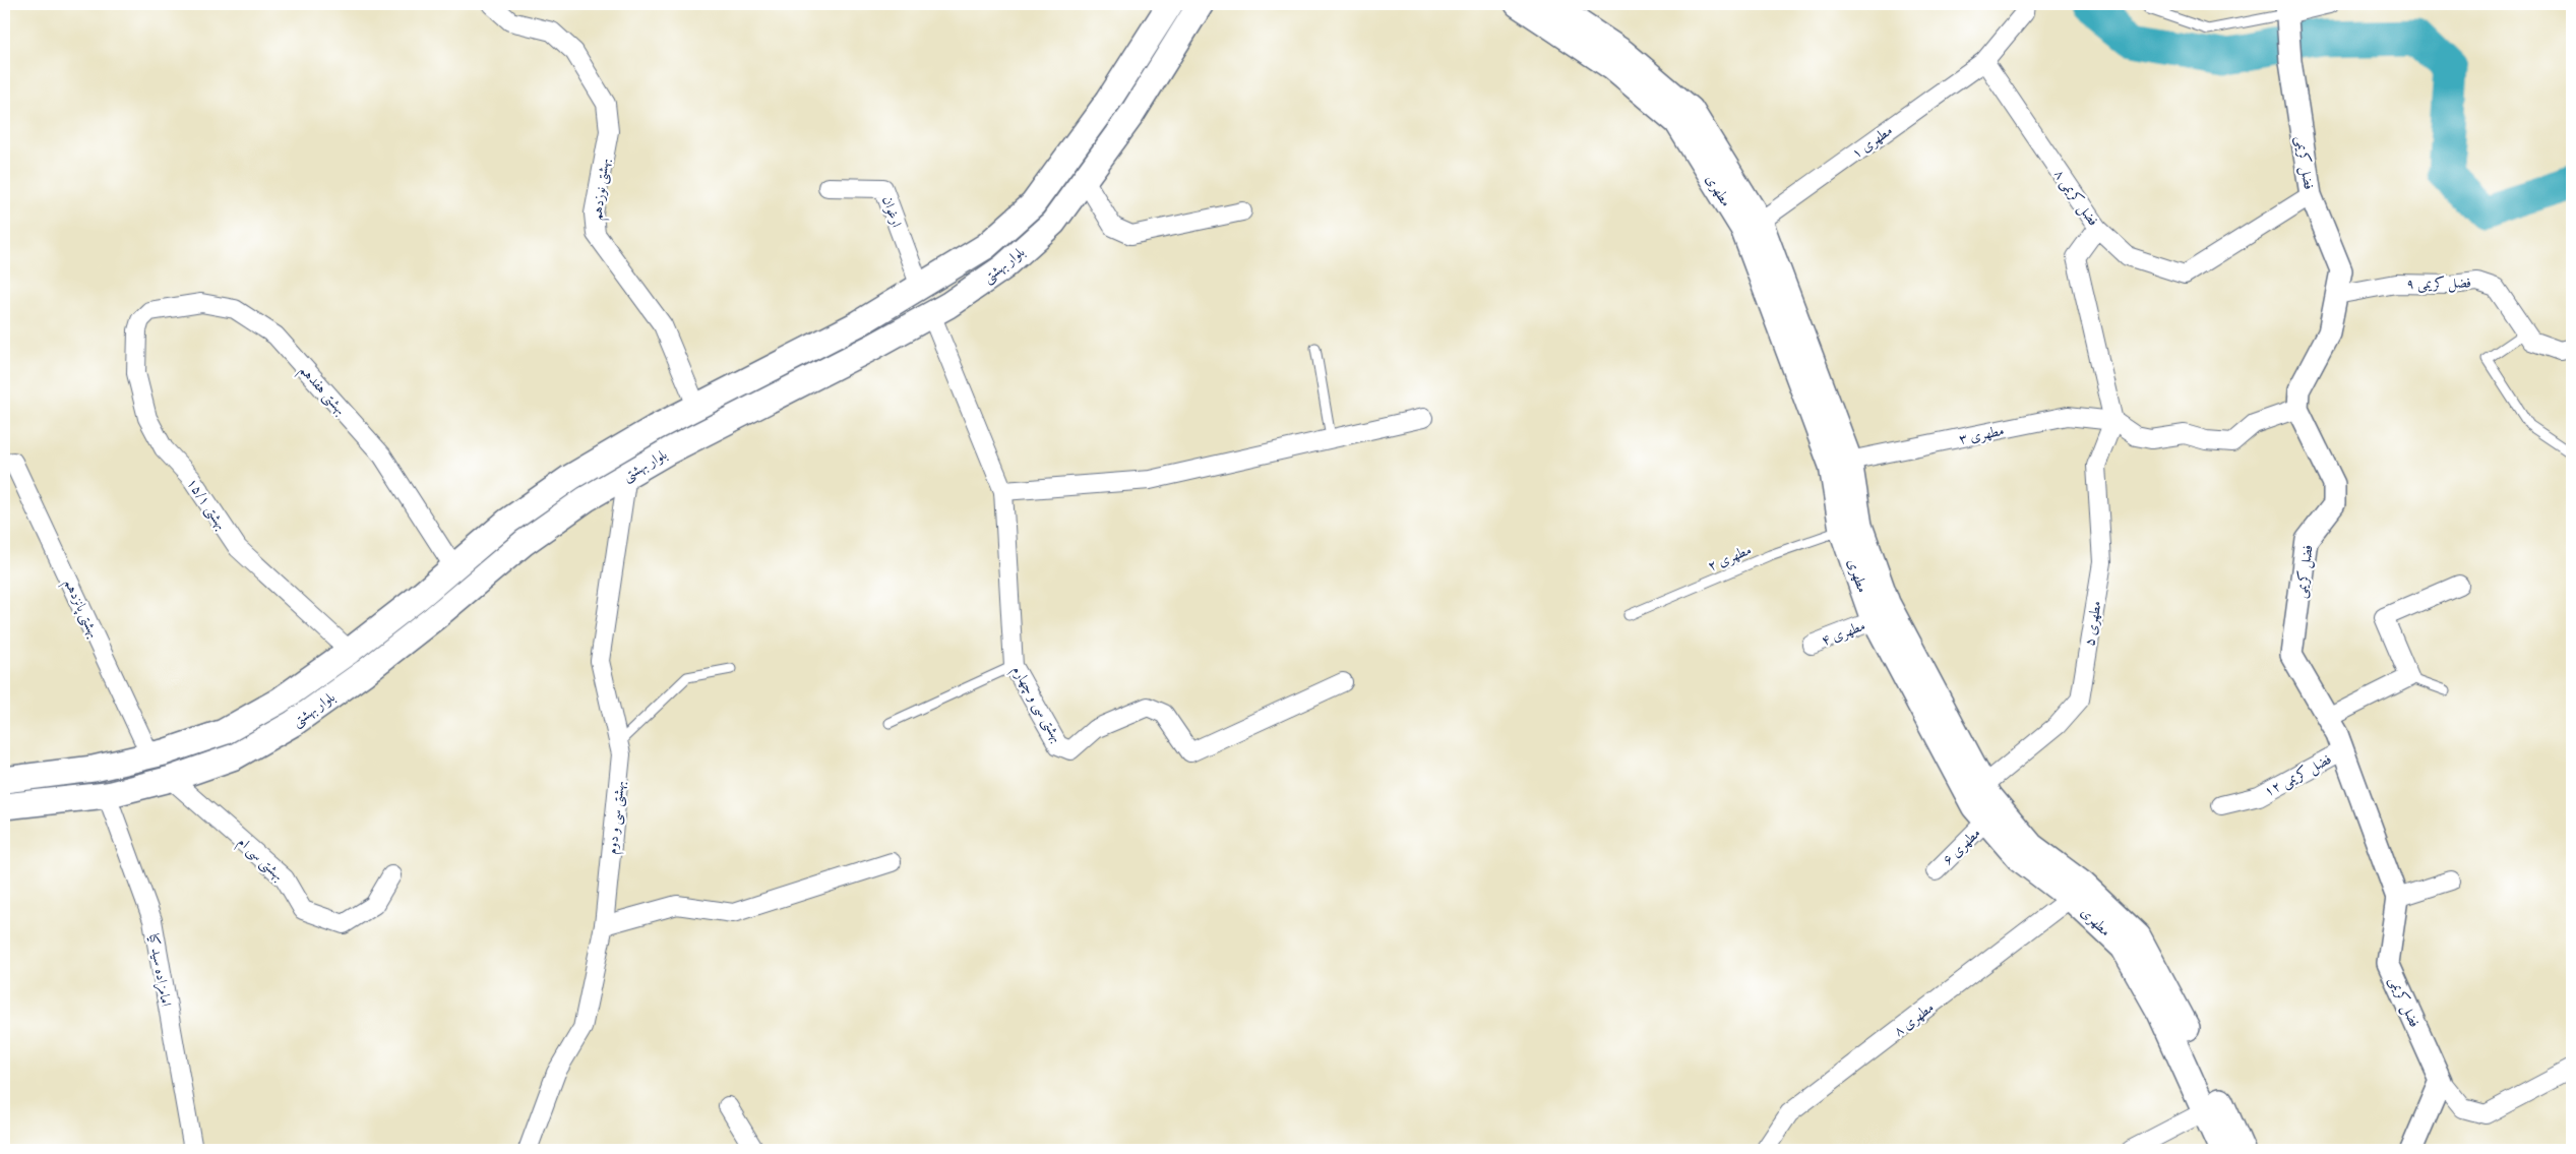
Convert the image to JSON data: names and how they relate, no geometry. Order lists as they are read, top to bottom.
{
  "streets": {
    "main road": ["مطهری", "بلوار بهشتی"],
    "street": [
      "مطهری ۱",
      "فضل کریمی",
      "بهشتی نوزدهم",
      "فضل کریمی ۸",
      "ارغوان",
      "فضل کریمی ۹",
      "بهشتی هفدهم",
      "مطهری ۳",
      "۱۵/۱ بهشتی",
      "بهشتی پانزدهم",
      "مطهری ۵",
      "مطهری ۴",
      "بهشتی سی و چهارم",
      "فضل کریمی ۱۲",
      "بهشتی سی و دوم",
      "مطهری ۶",
      "بهشتی سی ام",
      "امامزاده سید کیا",
      "مطهری ۸"
    ],
    "lane": ["مطهری ۲"]
  },
  "crossings": [
    ["مطهری ۱", "مطهری"],
    ["مطهری ۱", "فضل کریمی ۸"],
    ["فضل کریمی", "فضل کریمی ۸"],
    ["فضل کریمی", "فضل کریمی ۹"],
    ["فضل کریمی", "فضل کریمی ۱۲"],
    ["بهشتی نوزدهم", "بلوار بهشتی"],
    ["مطهری", "مطهری ۳"],
    ["مطهری", "مطهری ۲"],
    ["مطهری", "مطهری ۵"],
    ["مطهری", "مطهری ۴"],
    ["مطهری", "مطهری ۶"],
    ["مطهری", "مطهری ۸"],
    ["ارغوان", "بلوار بهشتی"],
    ["بلوار بهشتی", "بهشتی هفدهم"],
    ["بلوار بهشتی", "۱۵/۱ بهشتی"],
    ["بلوار بهشتی", "بهشتی پانزدهم"],
    ["بلوار بهشتی", "بهشتی سی و چهارم"],
    ["بلوار بهشتی", "بهشتی سی و دوم"],
    ["بلوار بهشتی", "بهشتی سی ام"],
    ["بلوار بهشتی", "امامزاده سید کیا"],
    ["بهشتی هفدهم", "۱۵/۱ بهشتی"],
    ["مطهری ۳", "مطهری ۵"]
  ]
}
